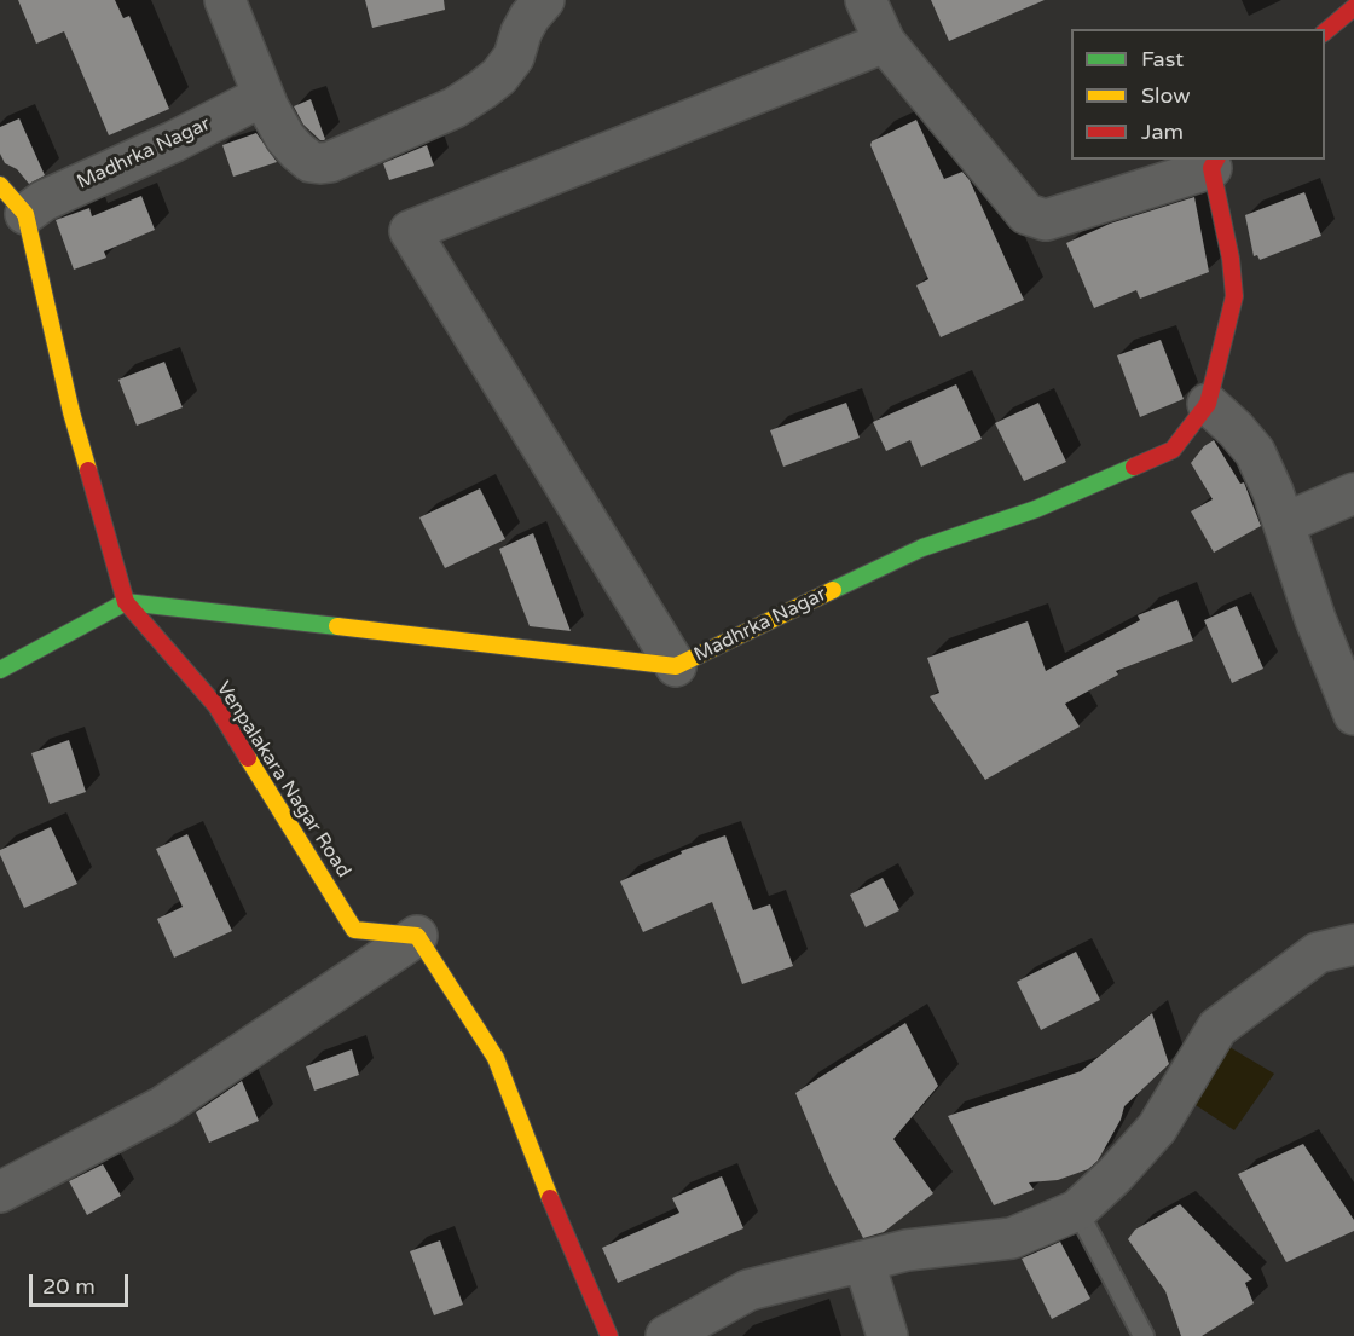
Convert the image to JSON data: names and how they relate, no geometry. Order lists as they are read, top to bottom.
{
  "streets": {
    "street": ["Madhrka Nagar", "Venpalakara Nagar Road"]
  },
  "crossings": [
    ["Madhrka Nagar", "Venpalakara Nagar Road"]
  ],
  "legend": ["Fast", "Slow", "Jam"],
  "scale_bar": "20 m"
}
